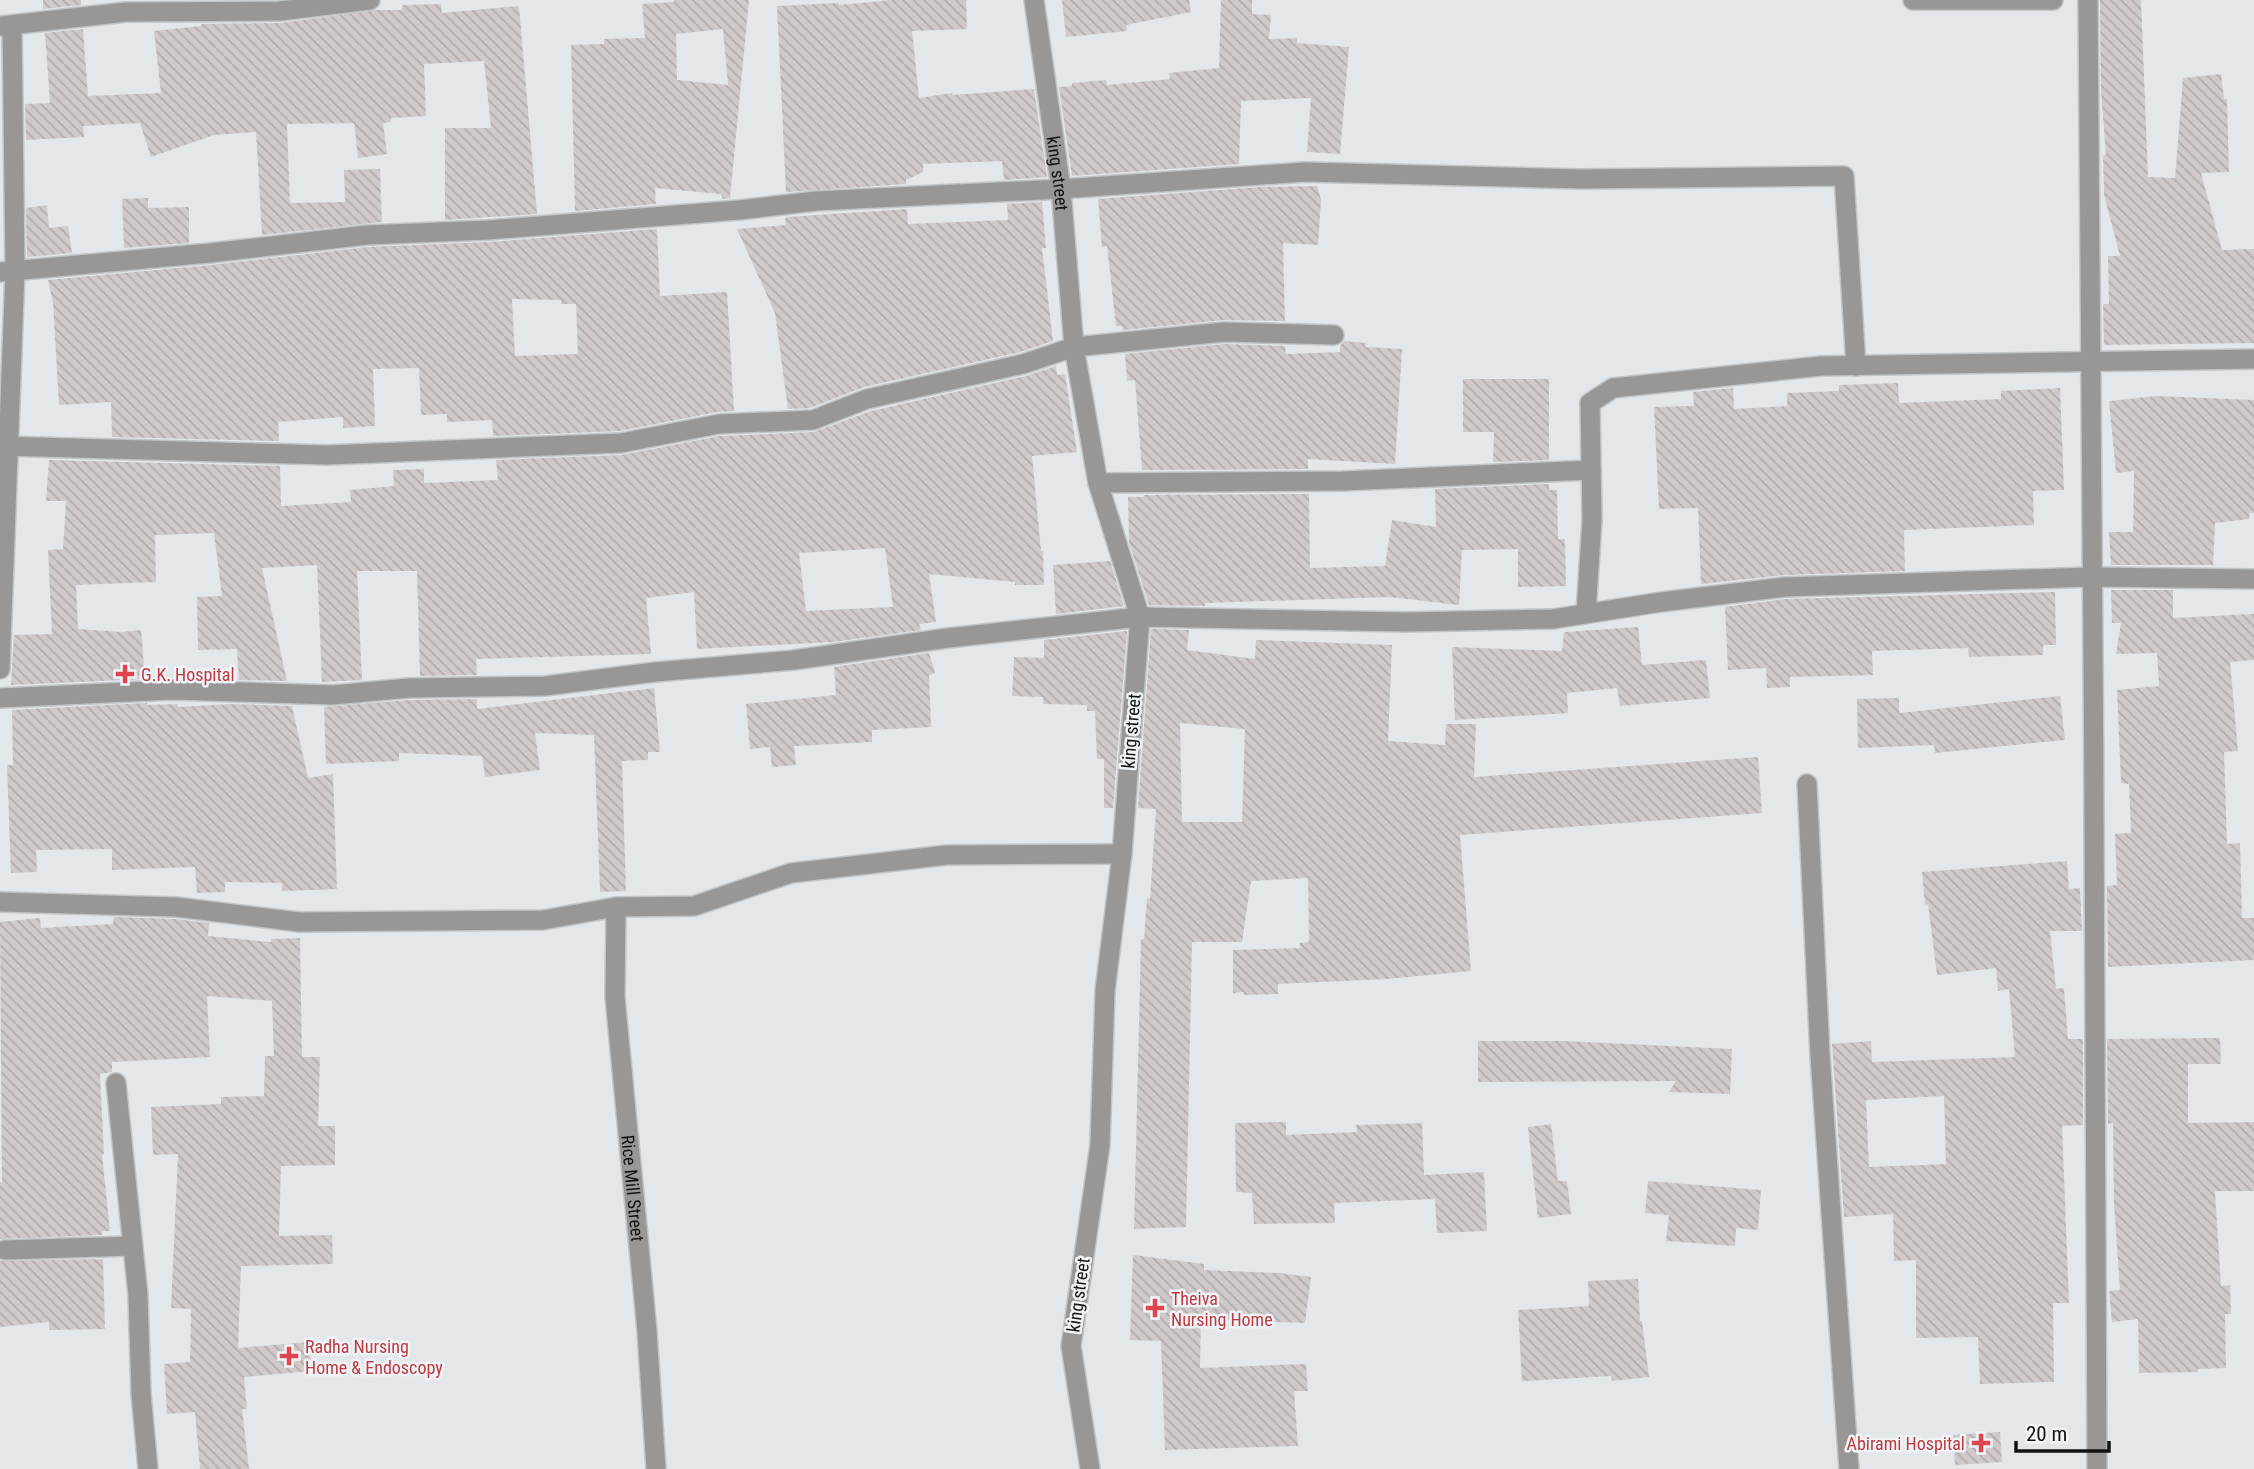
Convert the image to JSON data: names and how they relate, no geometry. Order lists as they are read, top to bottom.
{
  "streets": {
    "street": ["king street", "Rice Mill Street"]
  },
  "places": {
    "health": [
      "G.K. Hospital",
      "Theiva Nursing Home",
      "Radha Nursing Home & Endoscopy",
      "Abirami Hospital"
    ]
  },
  "scale_bar": "20 m"
}
